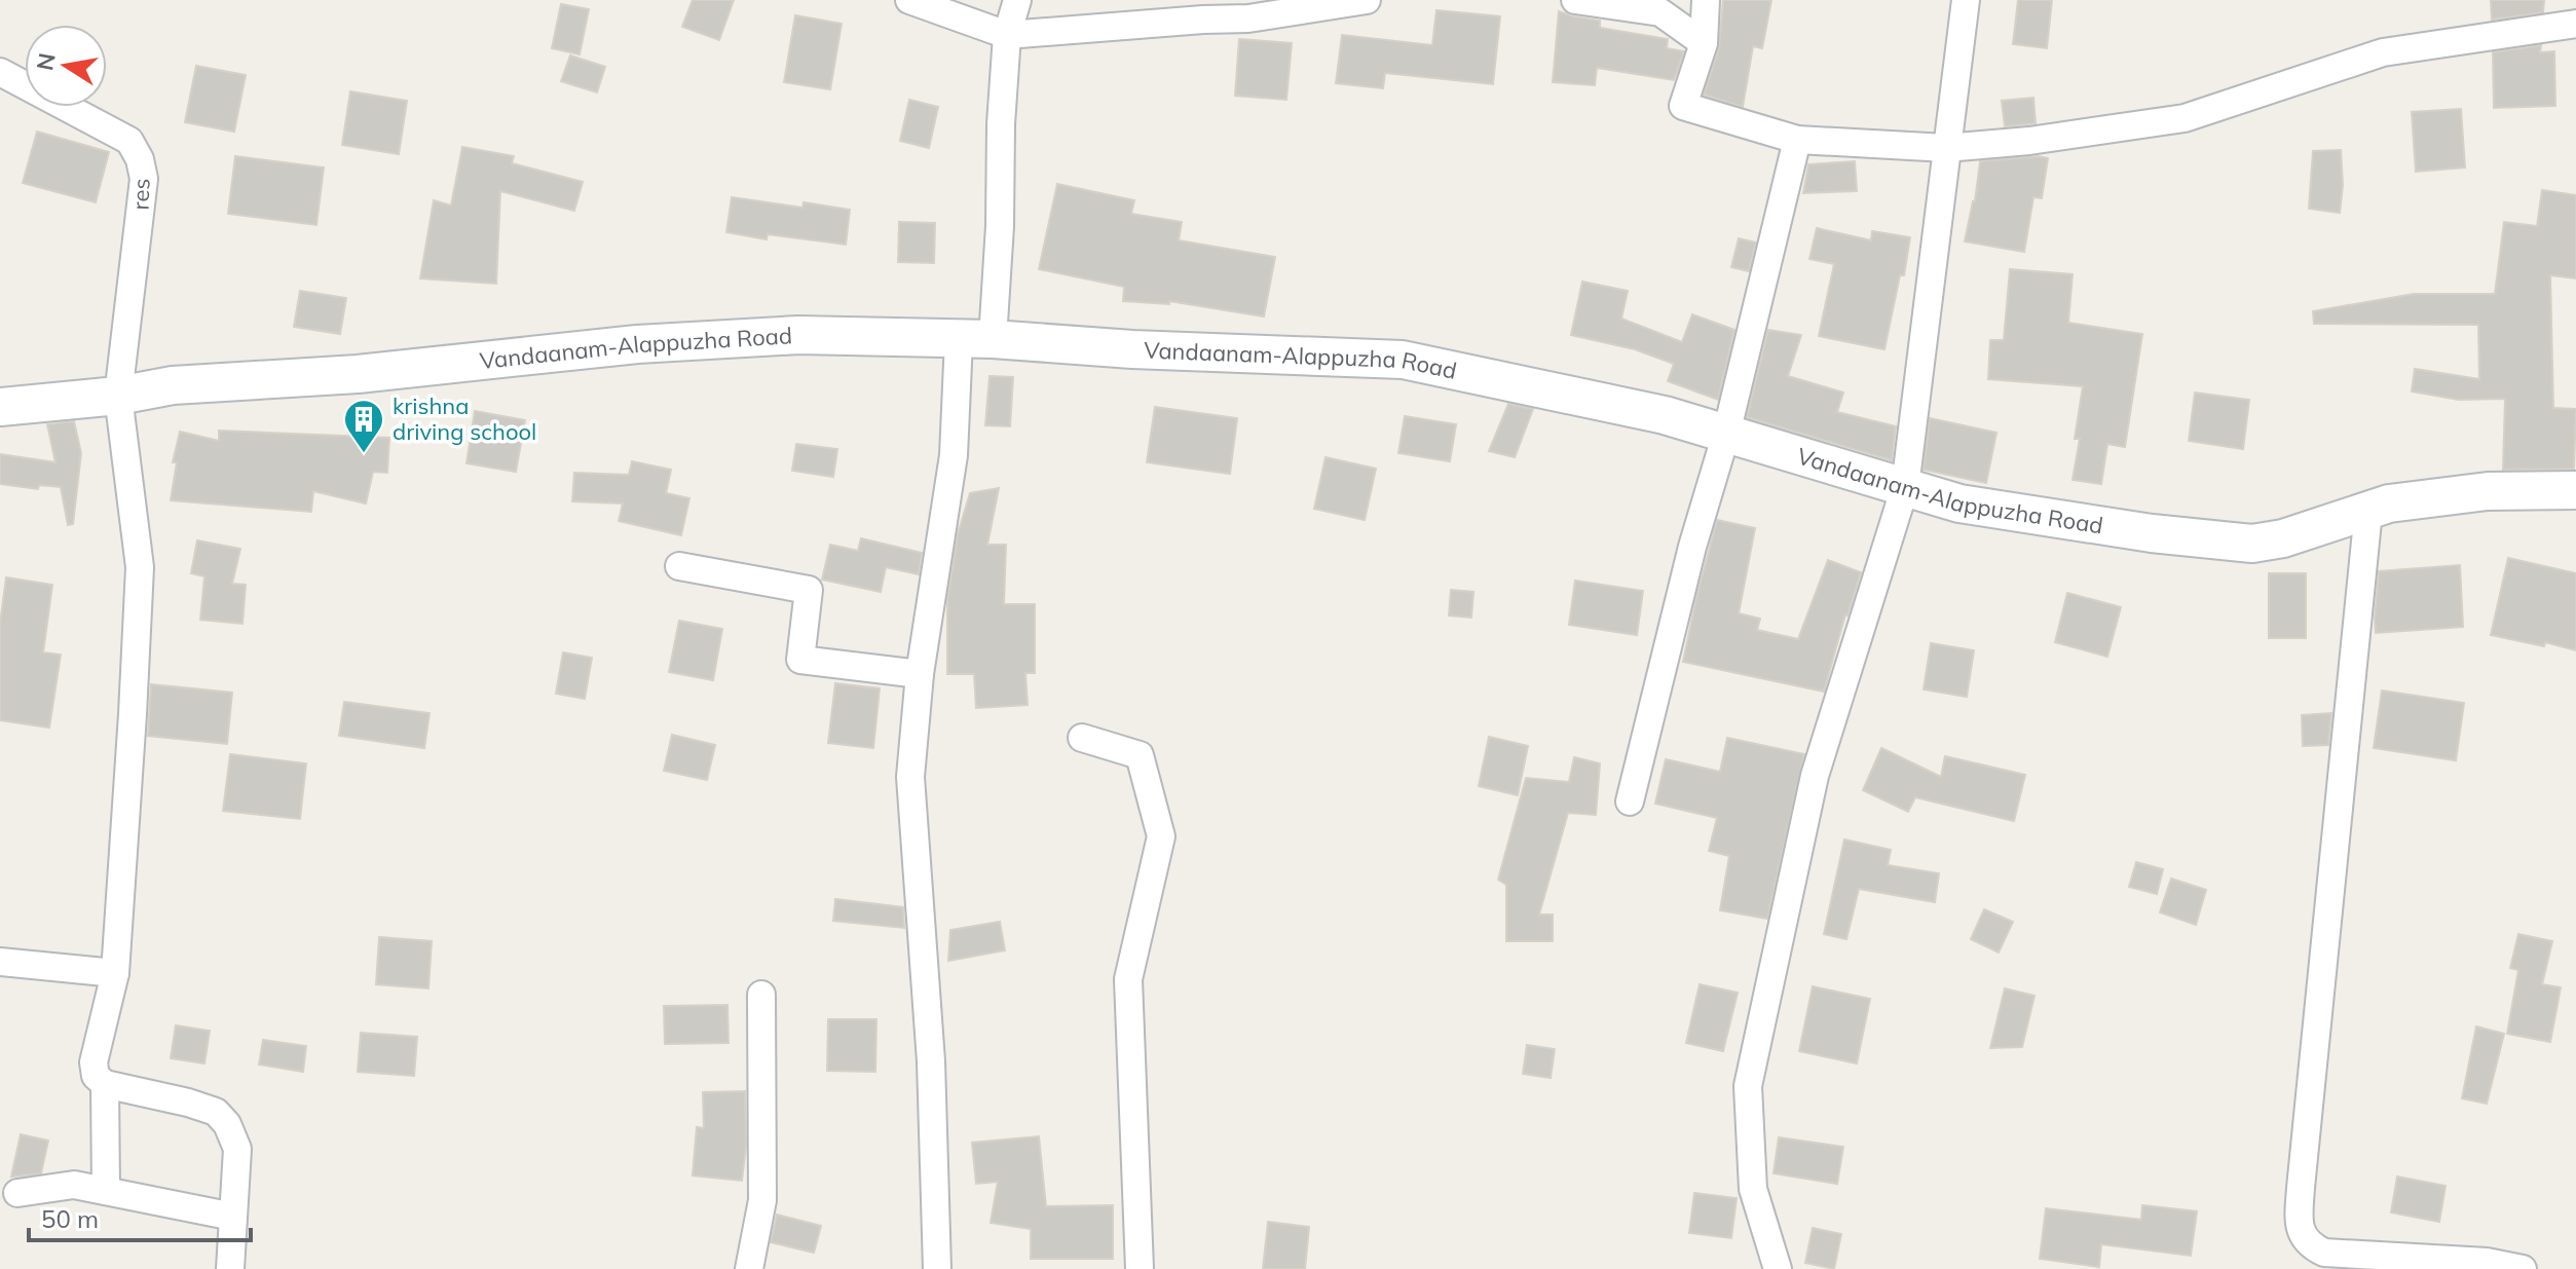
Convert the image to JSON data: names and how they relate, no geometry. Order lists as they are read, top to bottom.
{
  "streets": {
    "main road": ["Vandaanam-Alappuzha Road"],
    "street": ["res"]
  },
  "crossings": [
    ["res", "Vandaanam-Alappuzha Road"]
  ],
  "places": {
    "building": ["krishna driving school"]
  },
  "scale_bar": "50 m",
  "north": "left"
}
